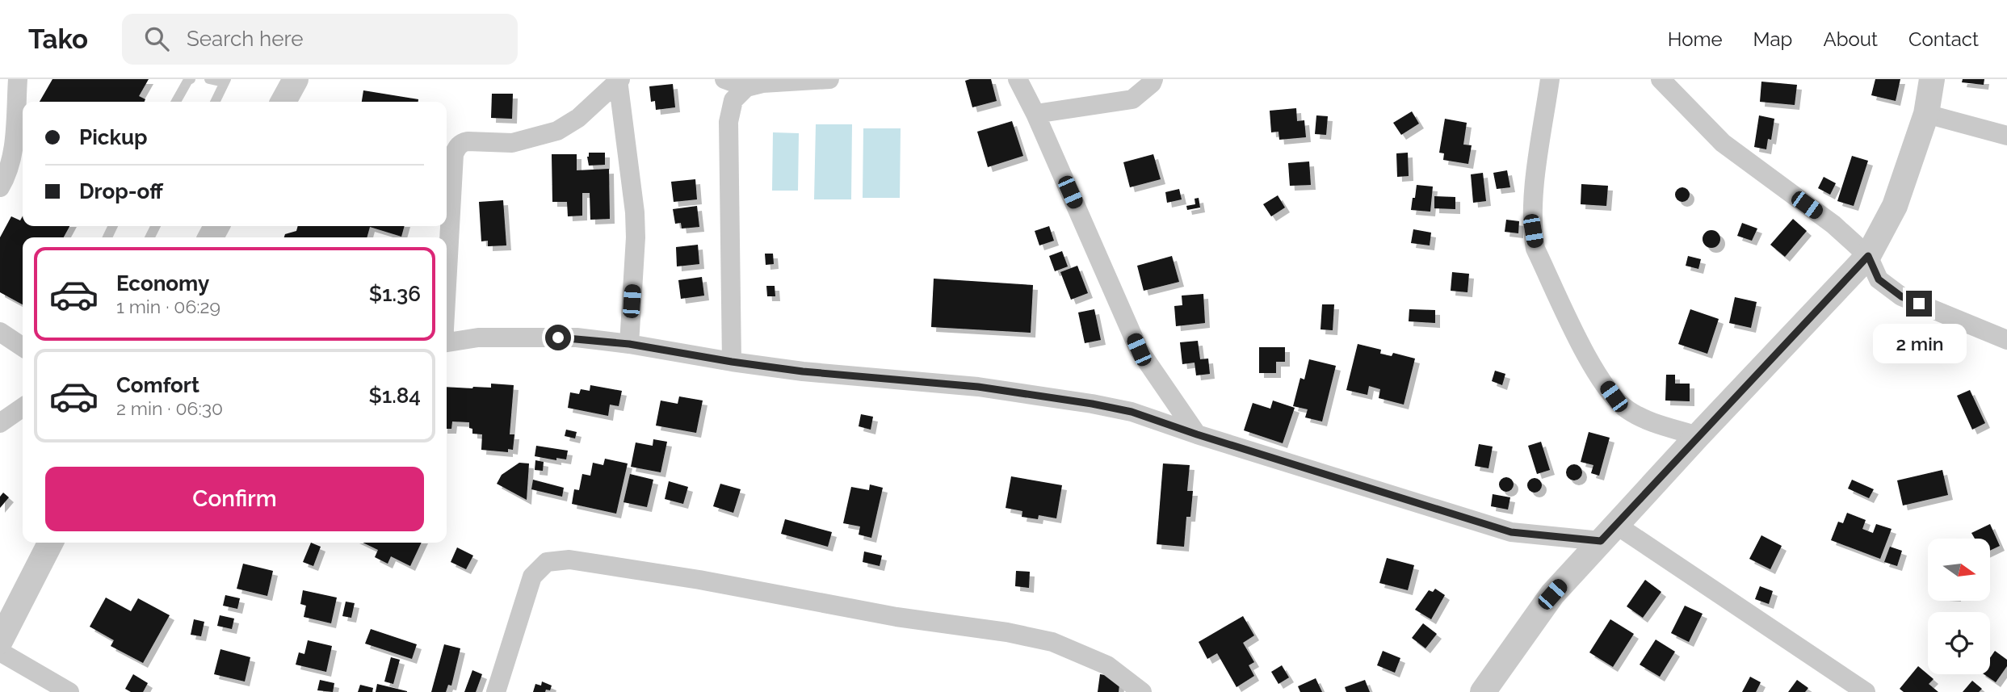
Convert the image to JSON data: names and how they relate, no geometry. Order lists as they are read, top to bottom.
{
  "north": "right",
  "page": {
    "header": "Tako",
    "search": "Search here",
    "nav": [
      "Home",
      "Map",
      "About",
      "Contact"
    ],
    "banner": ["Pickup", "Drop-off"],
    "list": [
      {
        "name": "Economy",
        "note": "1 min · 06:29",
        "value": "$1.36"
      },
      {
        "name": "Comfort",
        "note": "2 min · 06:30",
        "value": "$1.84"
      }
    ],
    "bubble": "2 min",
    "buttons": "Confirm"
  }
}
